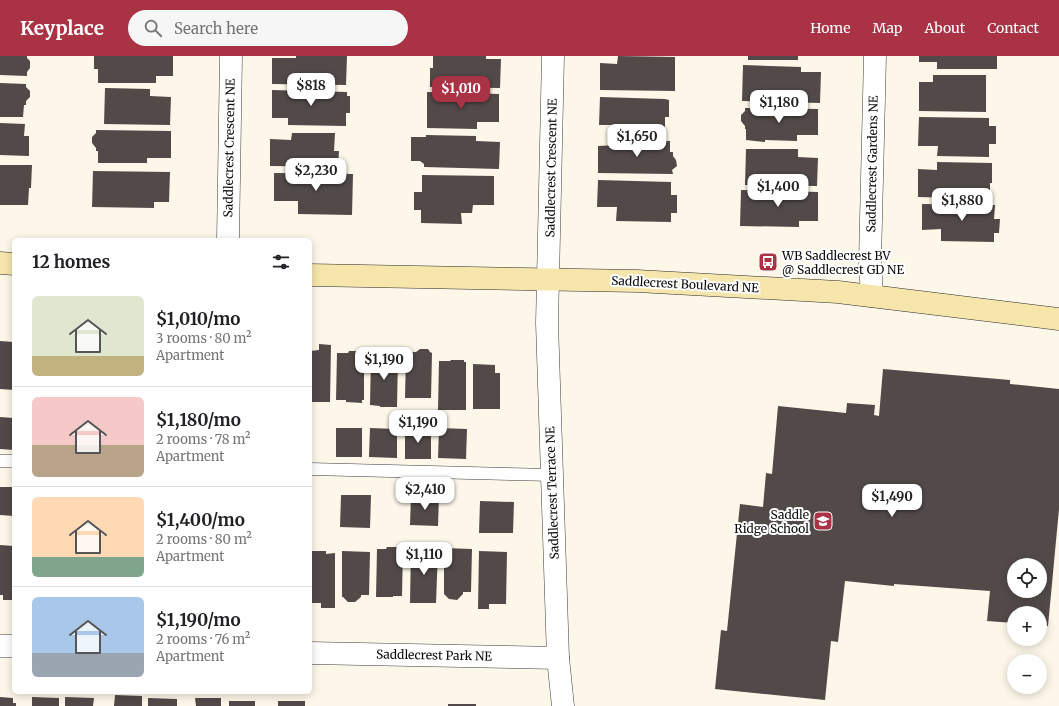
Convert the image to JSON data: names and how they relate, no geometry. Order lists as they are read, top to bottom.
{
  "streets": {
    "street": [
      "Saddlecrest Crescent NE",
      "Saddlecrest Gardens NE",
      "Saddlecrest Boulevard NE",
      "Saddlecrest Terrace NE",
      "Saddlecrest Park NE"
    ]
  },
  "crossings": [
    ["Saddlecrest Crescent NE", "Saddlecrest Boulevard NE"],
    ["Saddlecrest Crescent NE", "Saddlecrest Terrace NE"],
    ["Saddlecrest Gardens NE", "Saddlecrest Boulevard NE"],
    ["Saddlecrest Boulevard NE", "Saddlecrest Terrace NE"],
    ["Saddlecrest Terrace NE", "Saddlecrest Park NE"]
  ],
  "places": {
    "bus stop": ["WB Saddlecrest BV @ Saddlecrest GD NE"],
    "school or university": ["Saddle Ridge School"]
  },
  "page": {
    "header": "Keyplace",
    "search": "Search here",
    "nav": [
      "Home",
      "Map",
      "About",
      "Contact"
    ],
    "price": [
      "$818",
      "$1,010",
      "$1,180",
      "$1,650",
      "$2,230",
      "$1,400",
      "$1,880",
      "$1,190",
      "$1,190",
      "$2,410",
      "$1,490",
      "$1,110"
    ],
    "heading": "12 homes",
    "list": [
      {
        "name": "$1,010/mo",
        "note": "3 rooms · 80 m² · Apartment"
      },
      {
        "name": "$1,180/mo",
        "note": "2 rooms · 78 m² · Apartment"
      },
      {
        "name": "$1,400/mo",
        "note": "2 rooms · 80 m² · Apartment"
      },
      {
        "name": "$1,190/mo",
        "note": "2 rooms · 76 m² · Apartment"
      }
    ],
    "map_buttons": ["+", "−"]
  }
}
